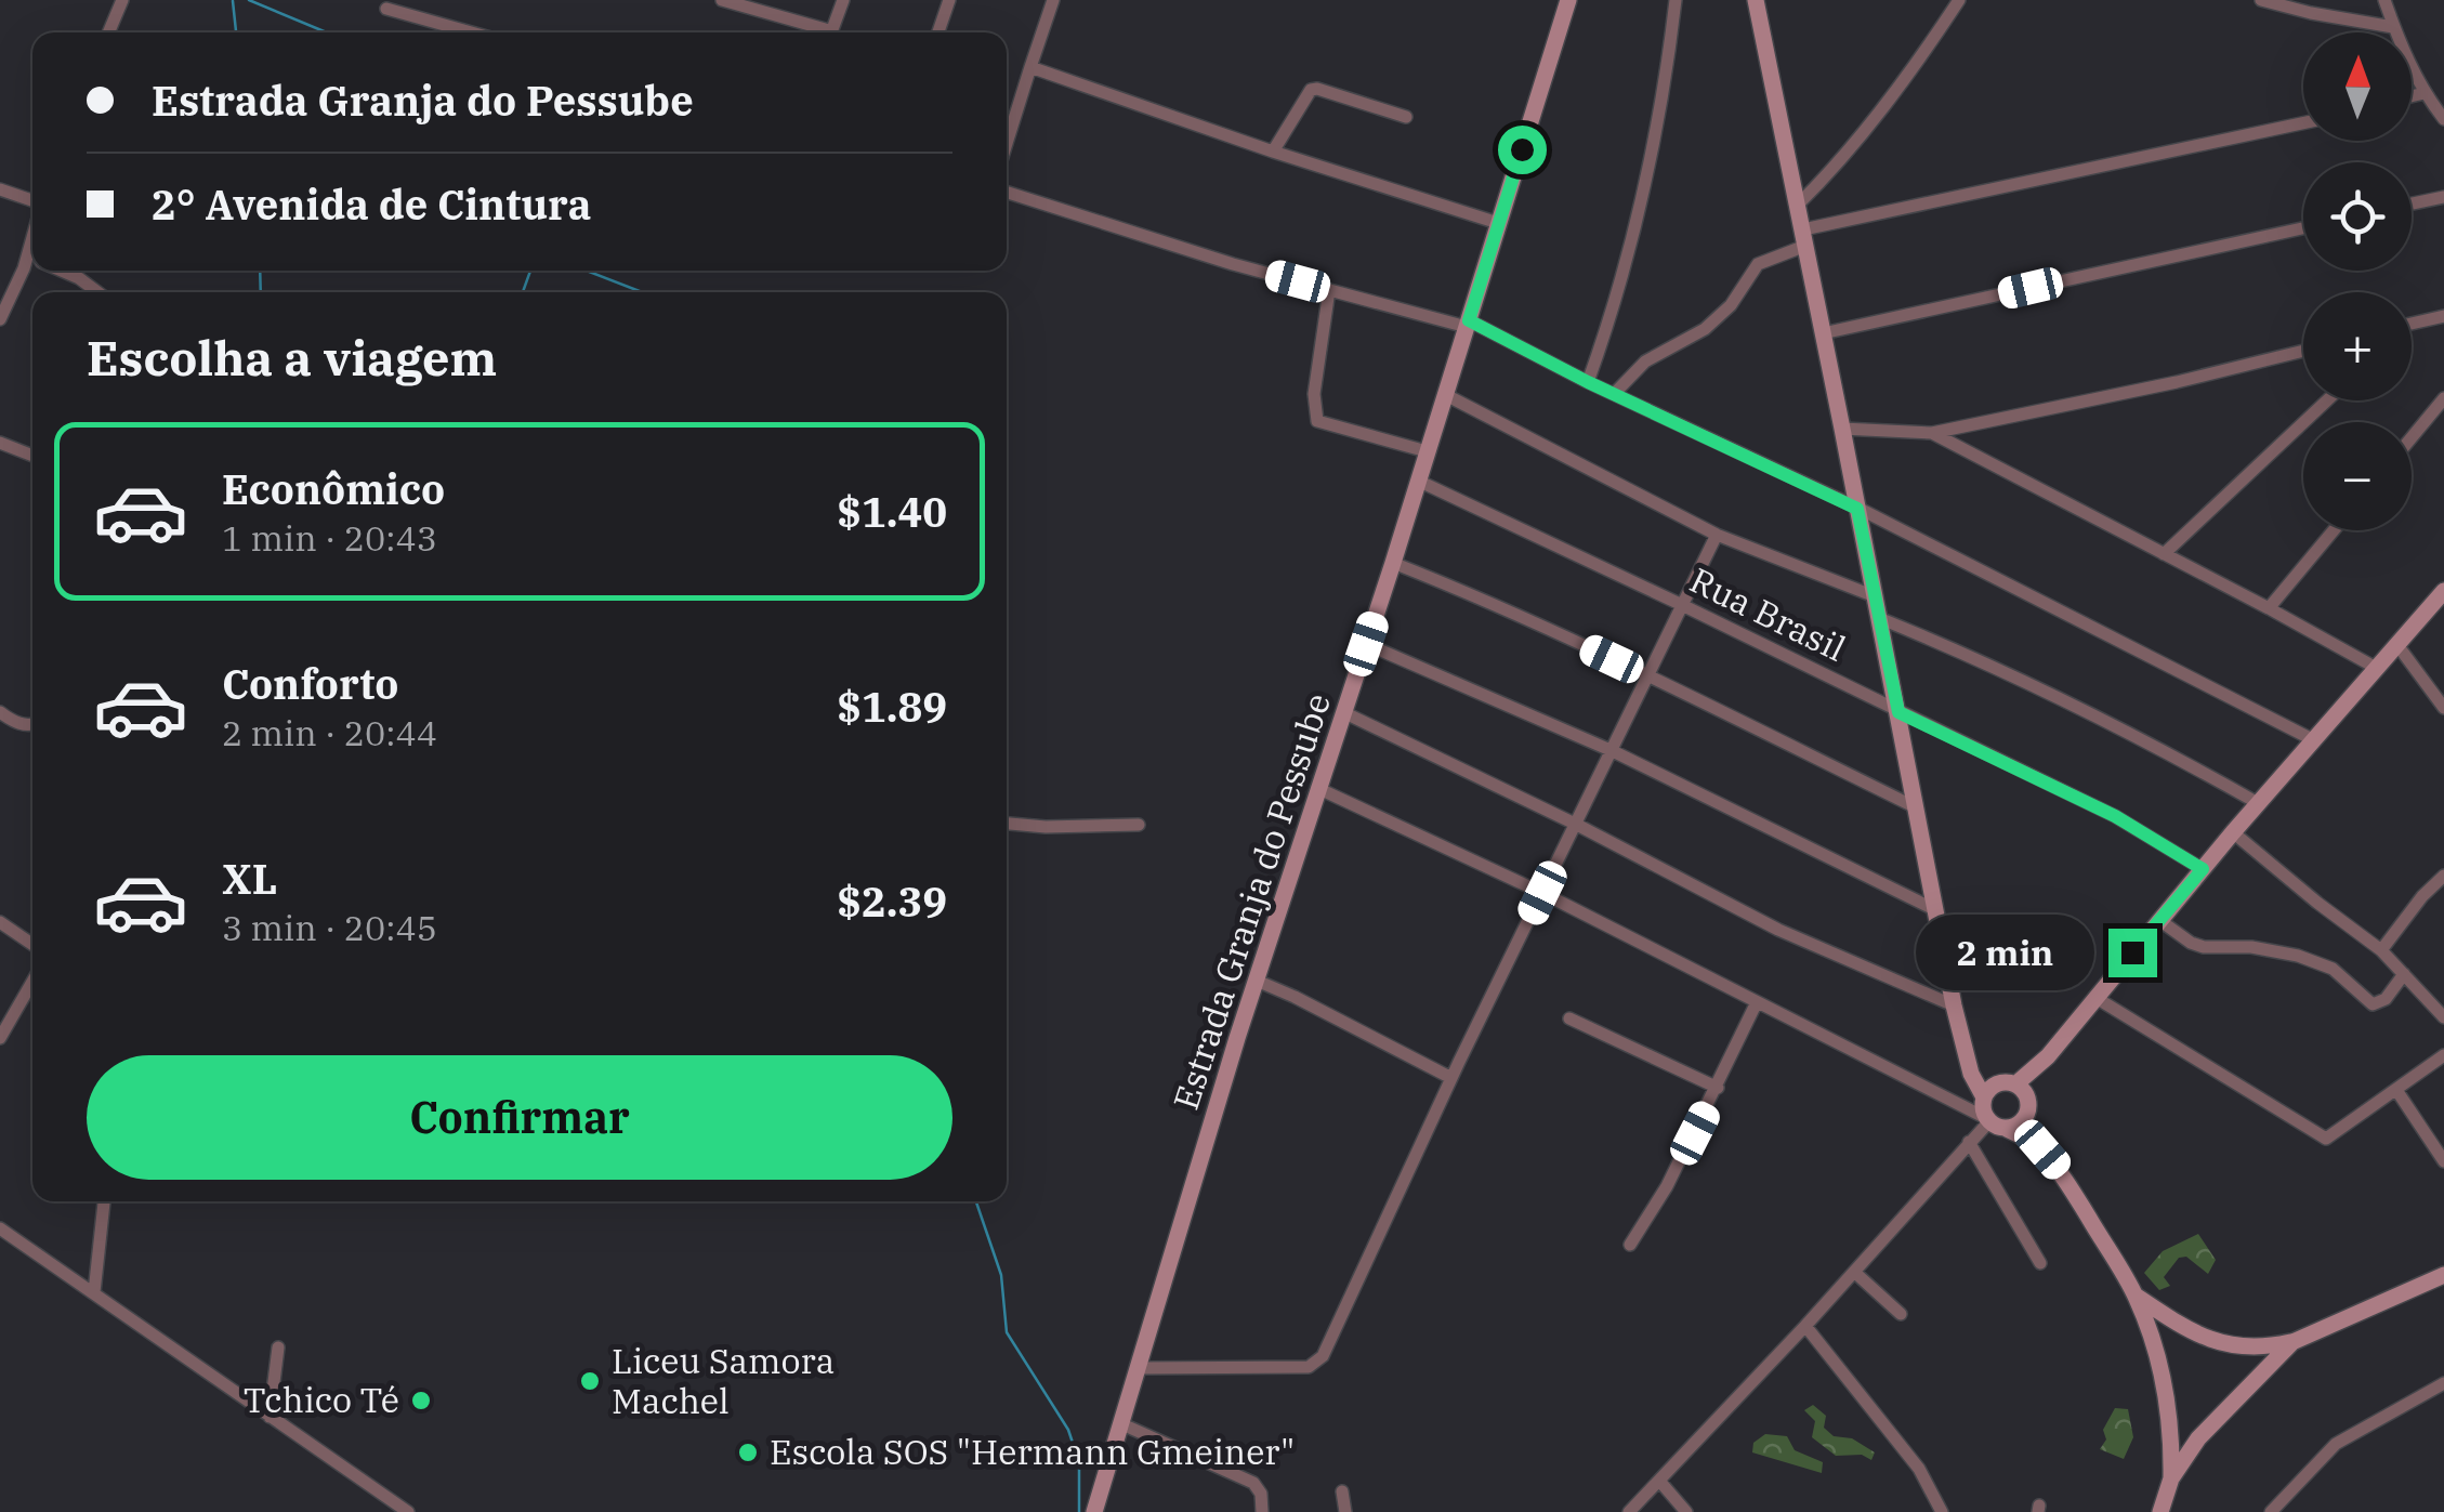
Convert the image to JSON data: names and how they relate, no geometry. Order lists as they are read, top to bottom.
{
  "streets": {
    "street": ["Rua Brasil", "Estrada Granja do Pessube"]
  },
  "crossings": [
    ["Rua Brasil", "Estrada Granja do Pessube"]
  ],
  "places": ["Liceu Samora Machel", "Tchico Té", "Escola SOS \"Hermann Gmeiner\""],
  "north": "top",
  "page": {
    "map_buttons": ["+", "−"],
    "banner": ["Estrada Granja do Pessube", "2° Avenida de Cintura"],
    "heading": "Escolha a viagem",
    "list": [
      {
        "name": "Econômico",
        "note": "1 min · 20:43",
        "value": "$1.40"
      },
      {
        "name": "Conforto",
        "note": "2 min · 20:44",
        "value": "$1.89"
      },
      {
        "name": "XL",
        "note": "3 min · 20:45",
        "value": "$2.39"
      }
    ],
    "bubble": "2 min",
    "buttons": "Confirmar"
  }
}
